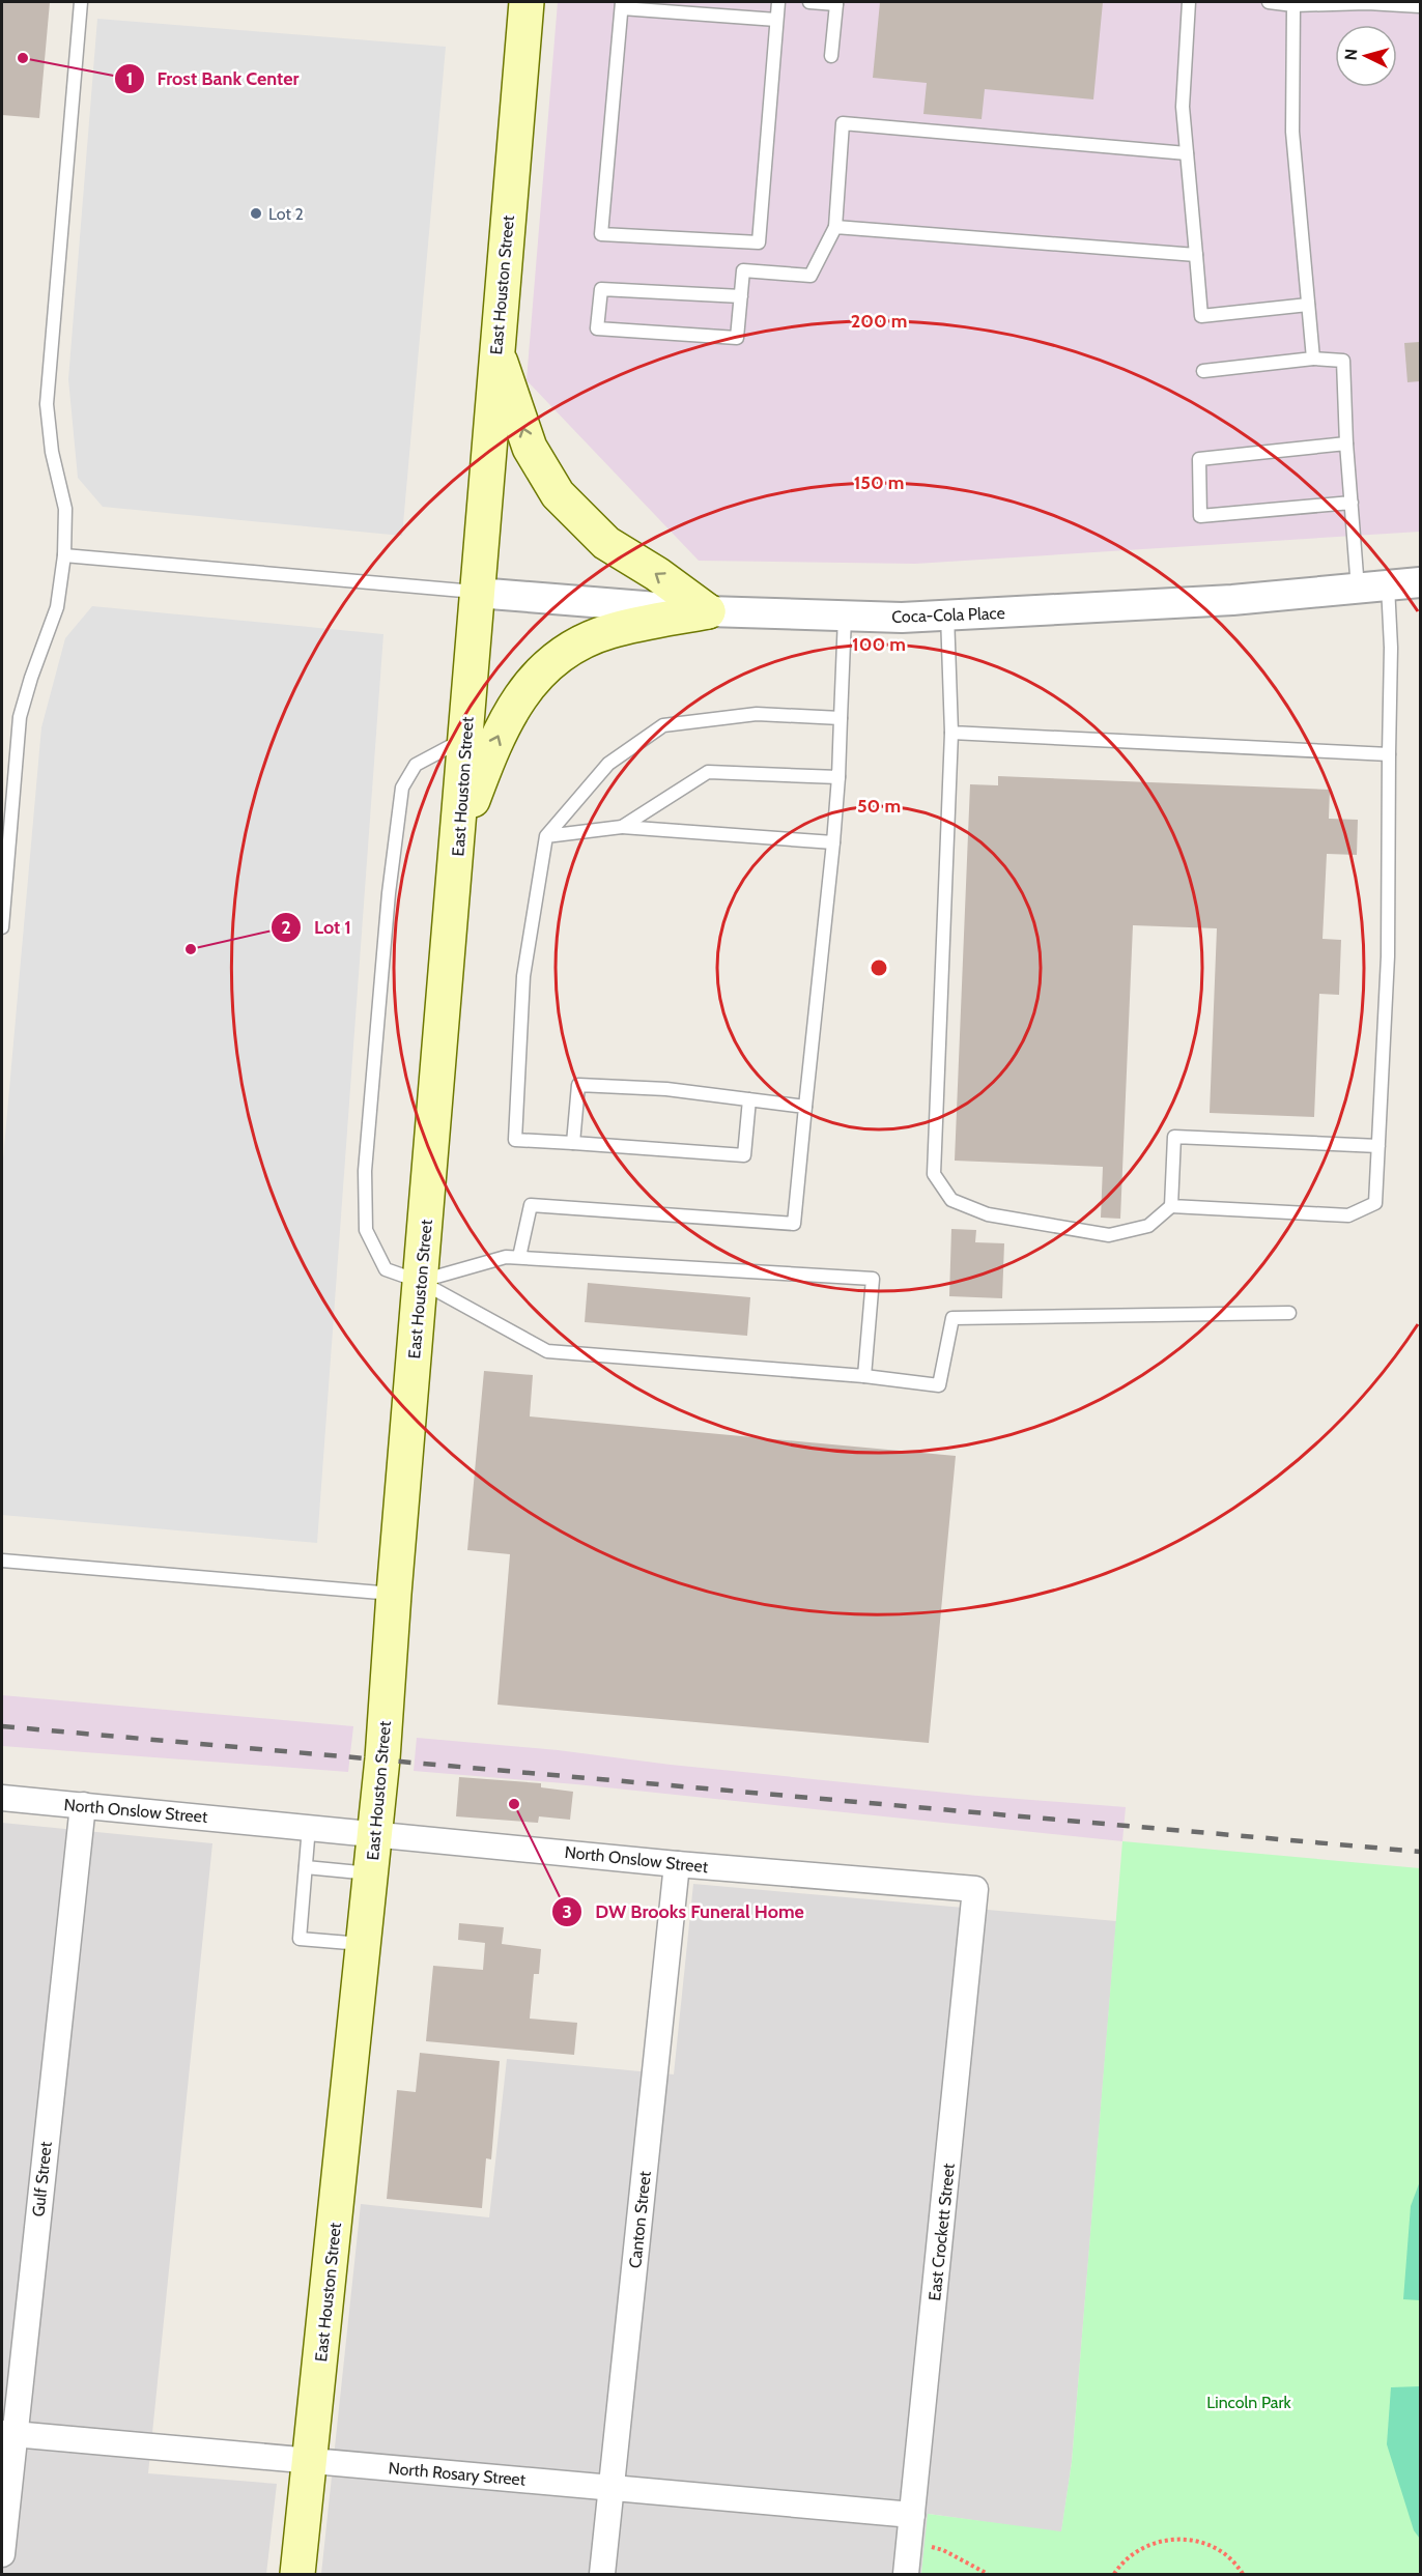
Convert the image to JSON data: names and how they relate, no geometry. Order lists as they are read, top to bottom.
{
  "streets": {
    "main road": ["East Houston Street"],
    "street": [
      "Coca-Cola Place",
      "North Onslow Street",
      "Gulf Street",
      "Canton Street",
      "East Crockett Street",
      "North Rosary Street"
    ]
  },
  "crossings": [
    ["East Houston Street", "Coca-Cola Place"],
    ["East Houston Street", "North Onslow Street"],
    ["East Houston Street", "North Rosary Street"],
    ["North Onslow Street", "Gulf Street"],
    ["North Onslow Street", "Canton Street"],
    ["North Onslow Street", "East Crockett Street"],
    ["Gulf Street", "North Rosary Street"],
    ["Canton Street", "North Rosary Street"],
    ["East Crockett Street", "North Rosary Street"]
  ],
  "parks": ["Lincoln Park"],
  "places": [
    "Frost Bank Center",
    "Lot 2",
    "Lot 1",
    "DW Brooks Funeral Home"
  ],
  "north": "left",
  "rings": [
    "200 m",
    "150 m",
    "100 m",
    "50 m"
  ]
}
